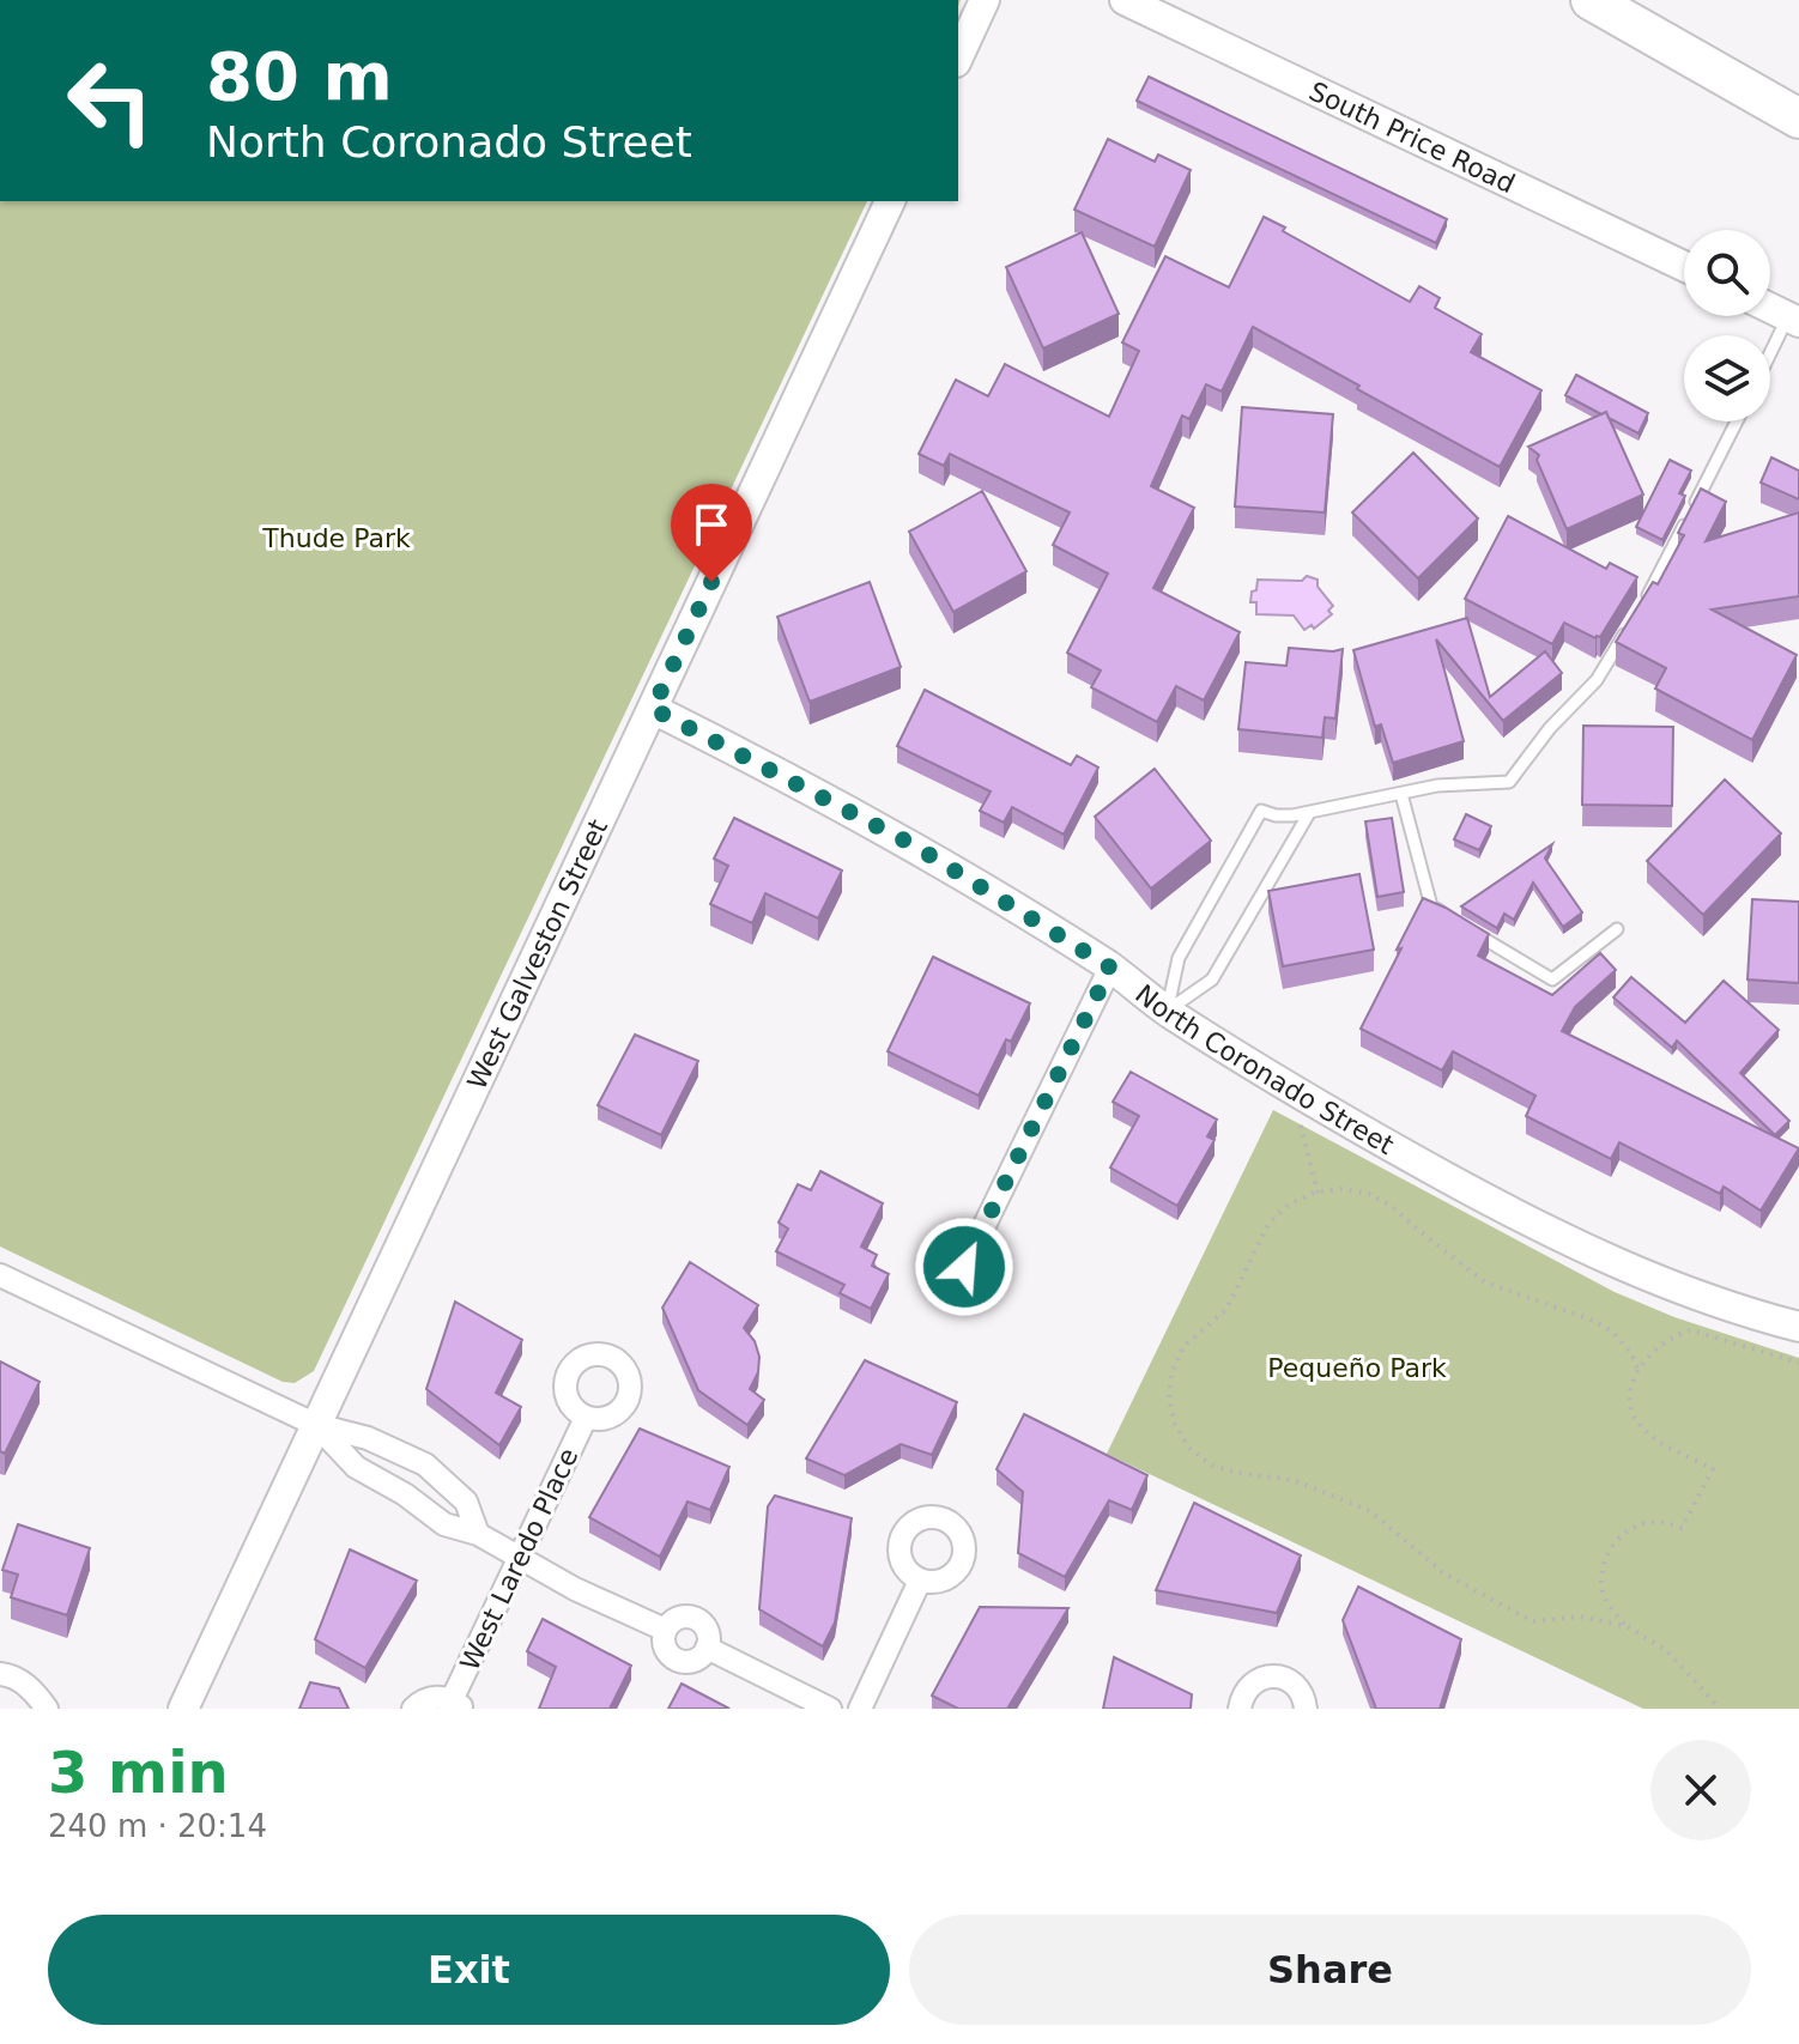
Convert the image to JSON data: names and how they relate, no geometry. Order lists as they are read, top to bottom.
{
  "streets": {
    "street": [
      "South Price Road",
      "West Galveston Street",
      "North Coronado Street",
      "West Laredo Place"
    ]
  },
  "crossings": [
    ["West Galveston Street", "North Coronado Street"]
  ],
  "parks": ["Thude Park", "Pequeño Park"],
  "page": {
    "turn": ["80 m", "North Coronado Street"],
    "heading": ["3 min", "240 m · 20:14"],
    "buttons": ["Exit", "Share"]
  }
}
